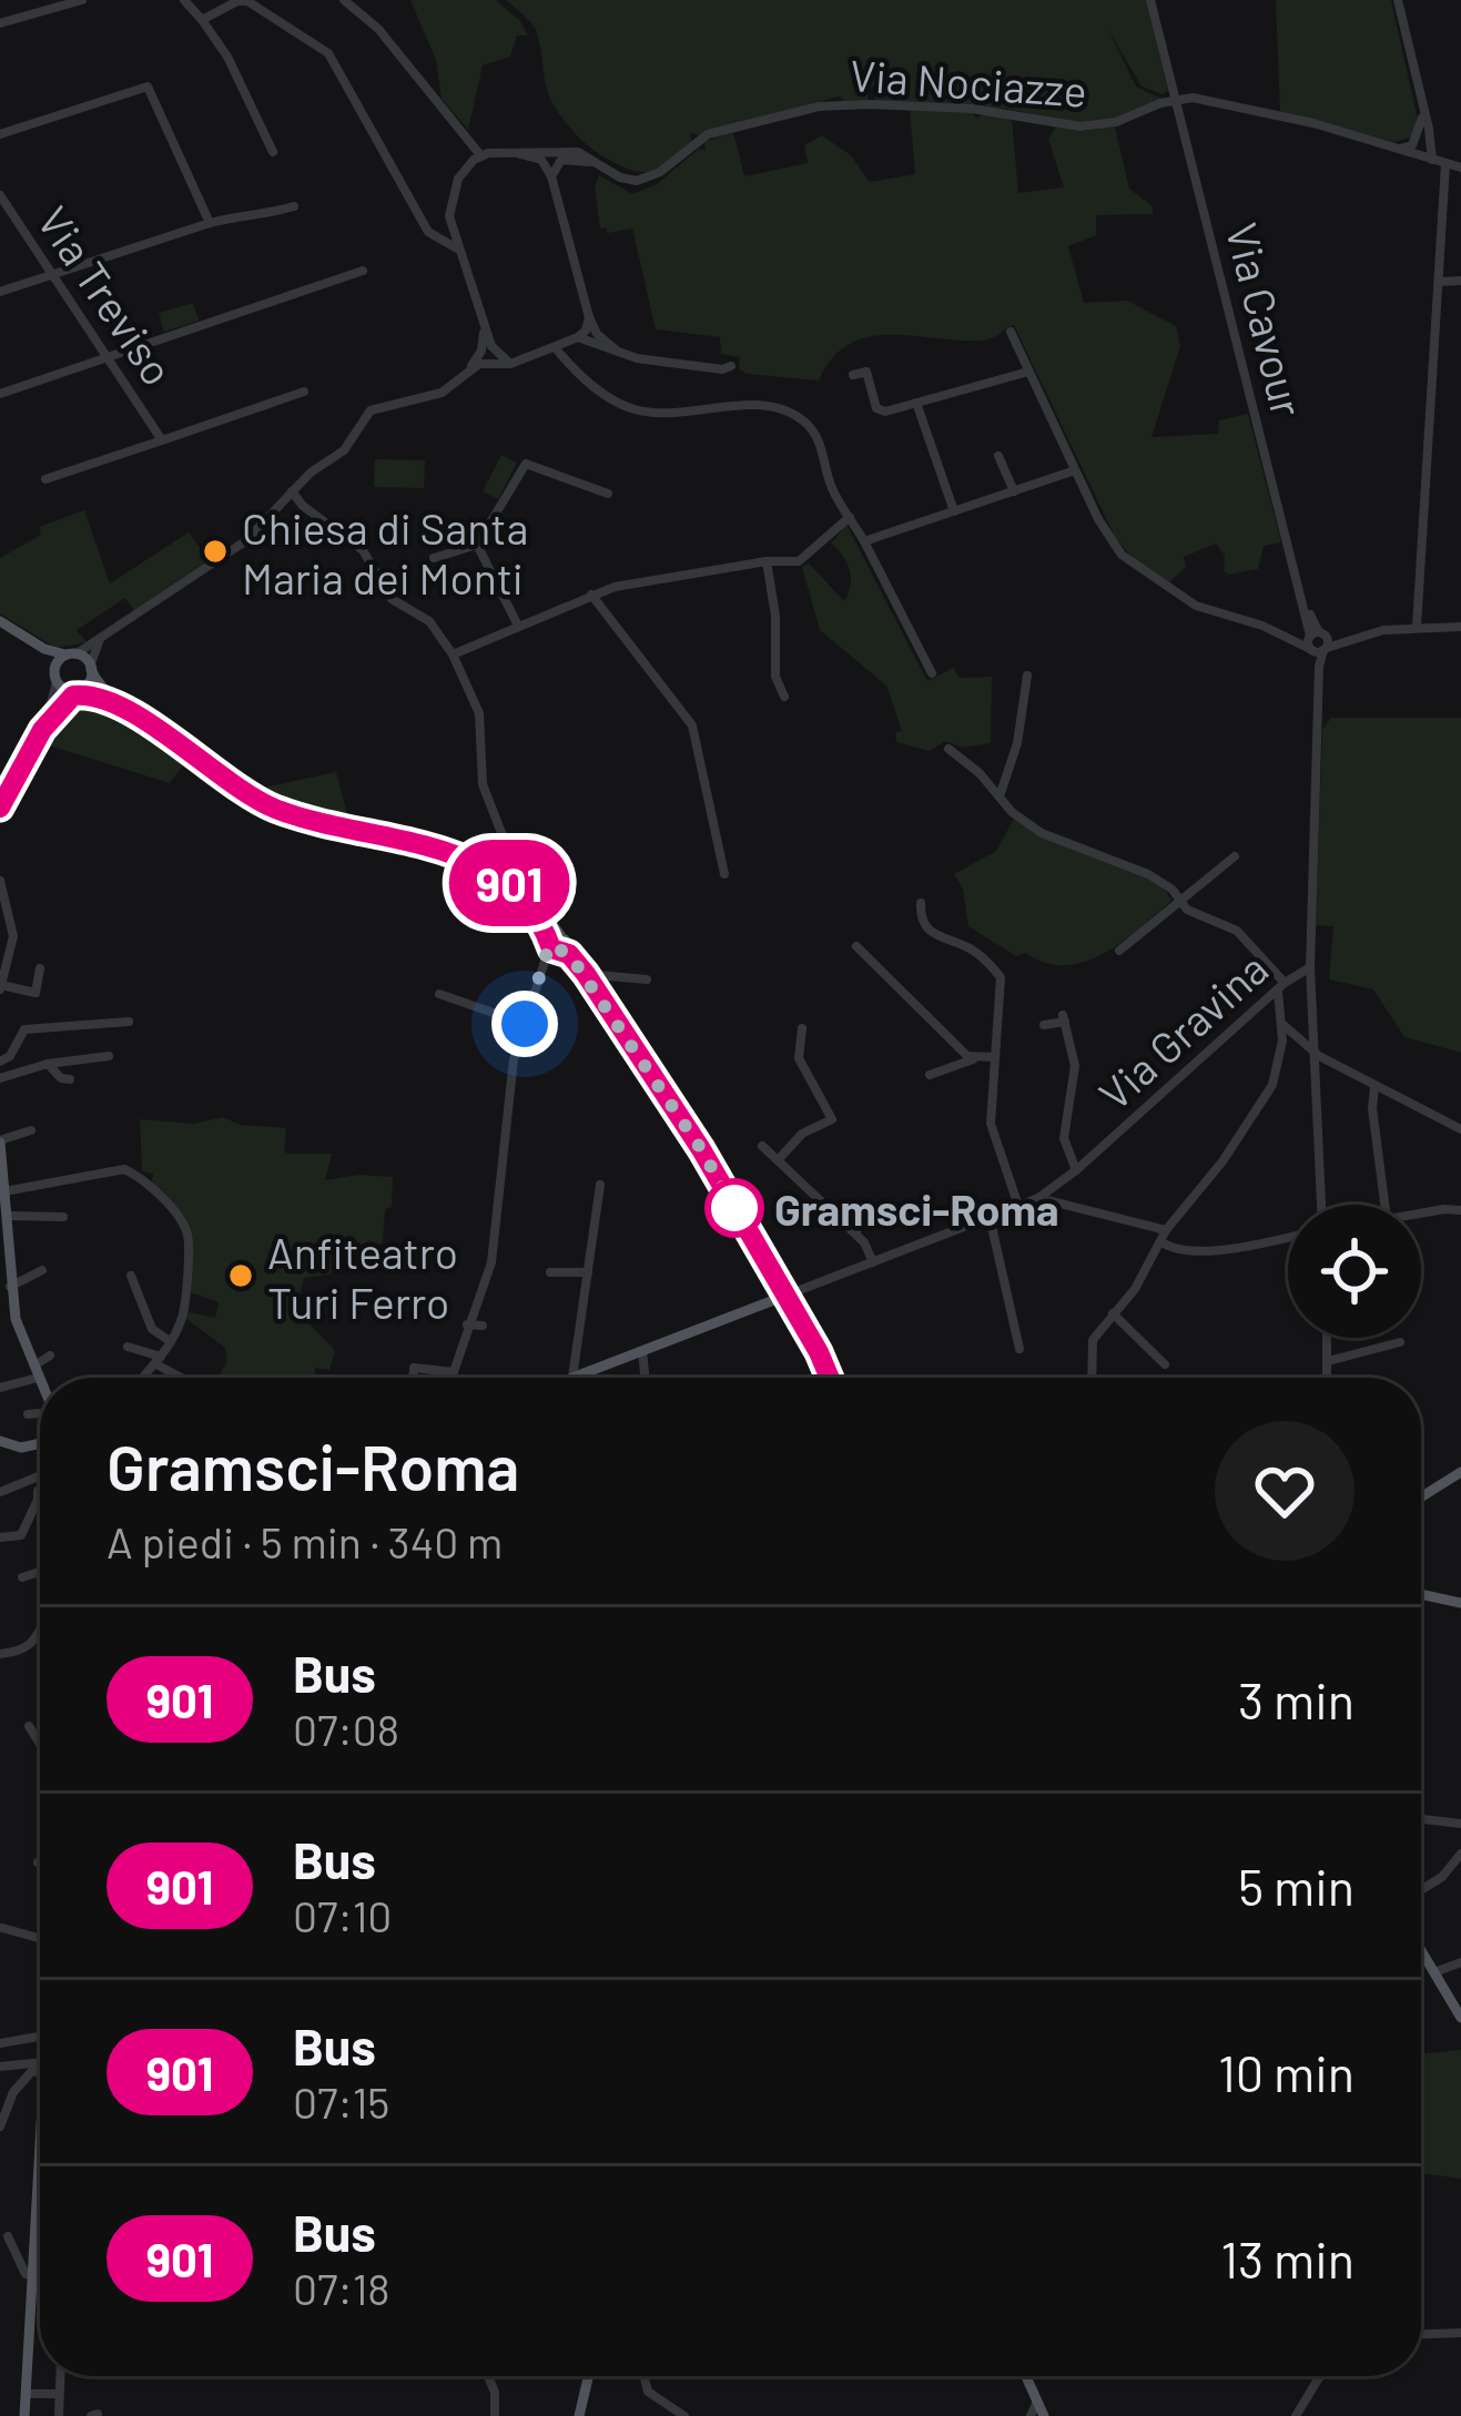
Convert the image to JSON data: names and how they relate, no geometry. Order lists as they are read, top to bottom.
{
  "streets": {
    "street": [
      "Via Nociazze",
      "Via Treviso",
      "Via Cavour",
      "Via Gravina"
    ]
  },
  "crossings": [
    ["Via Nociazze", "Via Cavour"],
    ["Via Cavour", "Via Gravina"]
  ],
  "places": ["Chiesa di Santa Maria dei Monti", "Gramsci-Roma", "Anfiteatro Turi Ferro"],
  "lines": ["bus line 901"],
  "page": {
    "on_map": "901",
    "heading": ["Gramsci-Roma", "A piedi · 5 min · 340 m"],
    "list": [
      {
        "mark": "901",
        "name": "Bus",
        "note": "07:08",
        "value": "3 min"
      },
      {
        "mark": "901",
        "name": "Bus",
        "note": "07:10",
        "value": "5 min"
      },
      {
        "mark": "901",
        "name": "Bus",
        "note": "07:15",
        "value": "10 min"
      },
      {
        "mark": "901",
        "name": "Bus",
        "note": "07:18",
        "value": "13 min"
      }
    ]
  }
}
